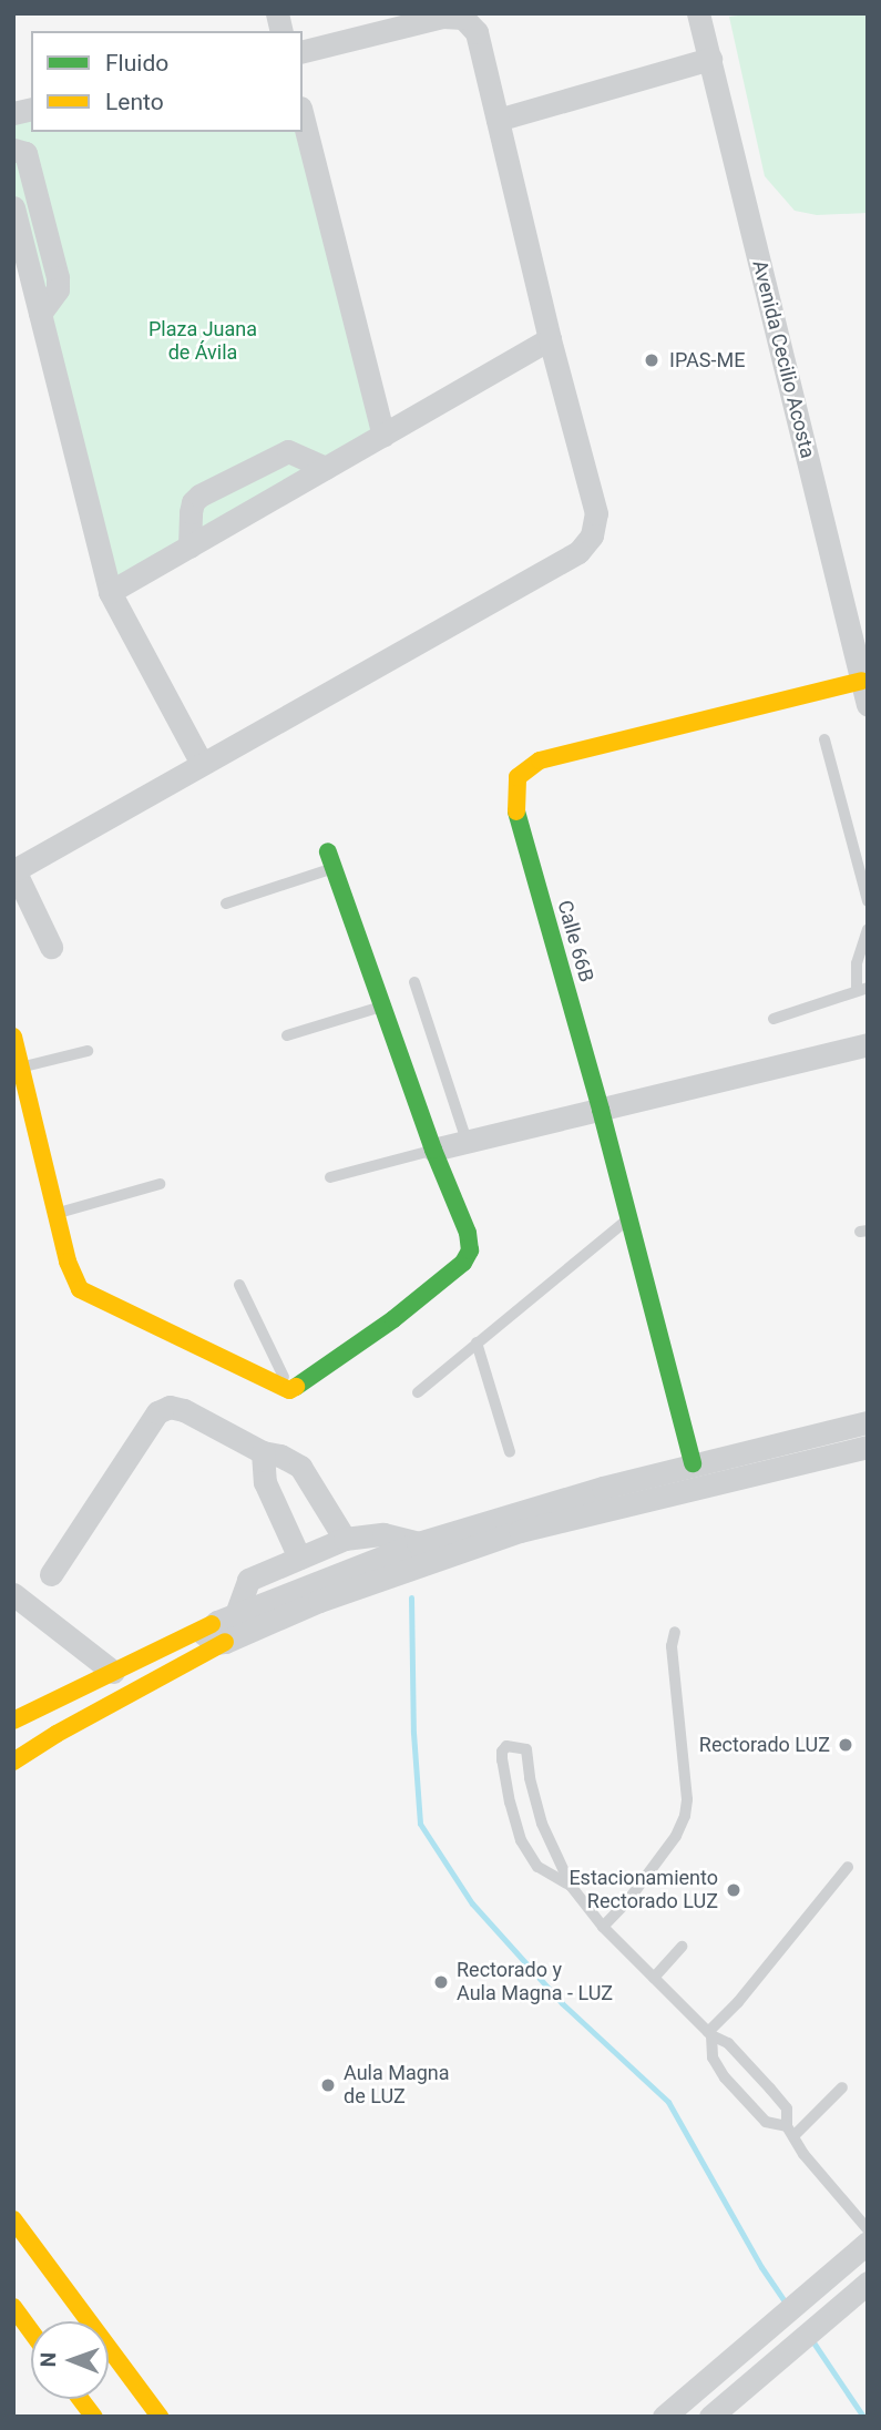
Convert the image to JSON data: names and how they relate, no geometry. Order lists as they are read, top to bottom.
{
  "streets": {
    "street": ["Avenida Cecilio Acosta", "Calle 66B"]
  },
  "crossings": [
    ["Avenida Cecilio Acosta", "Calle 66B"]
  ],
  "parks": ["Plaza Juana de Ávila"],
  "places": [
    "IPAS-ME",
    "Rectorado LUZ",
    "Estacionamiento Rectorado LUZ",
    "Rectorado y Aula Magna - LUZ",
    "Aula Magna de LUZ"
  ],
  "legend": ["Fluido", "Lento"],
  "north": "left"
}
